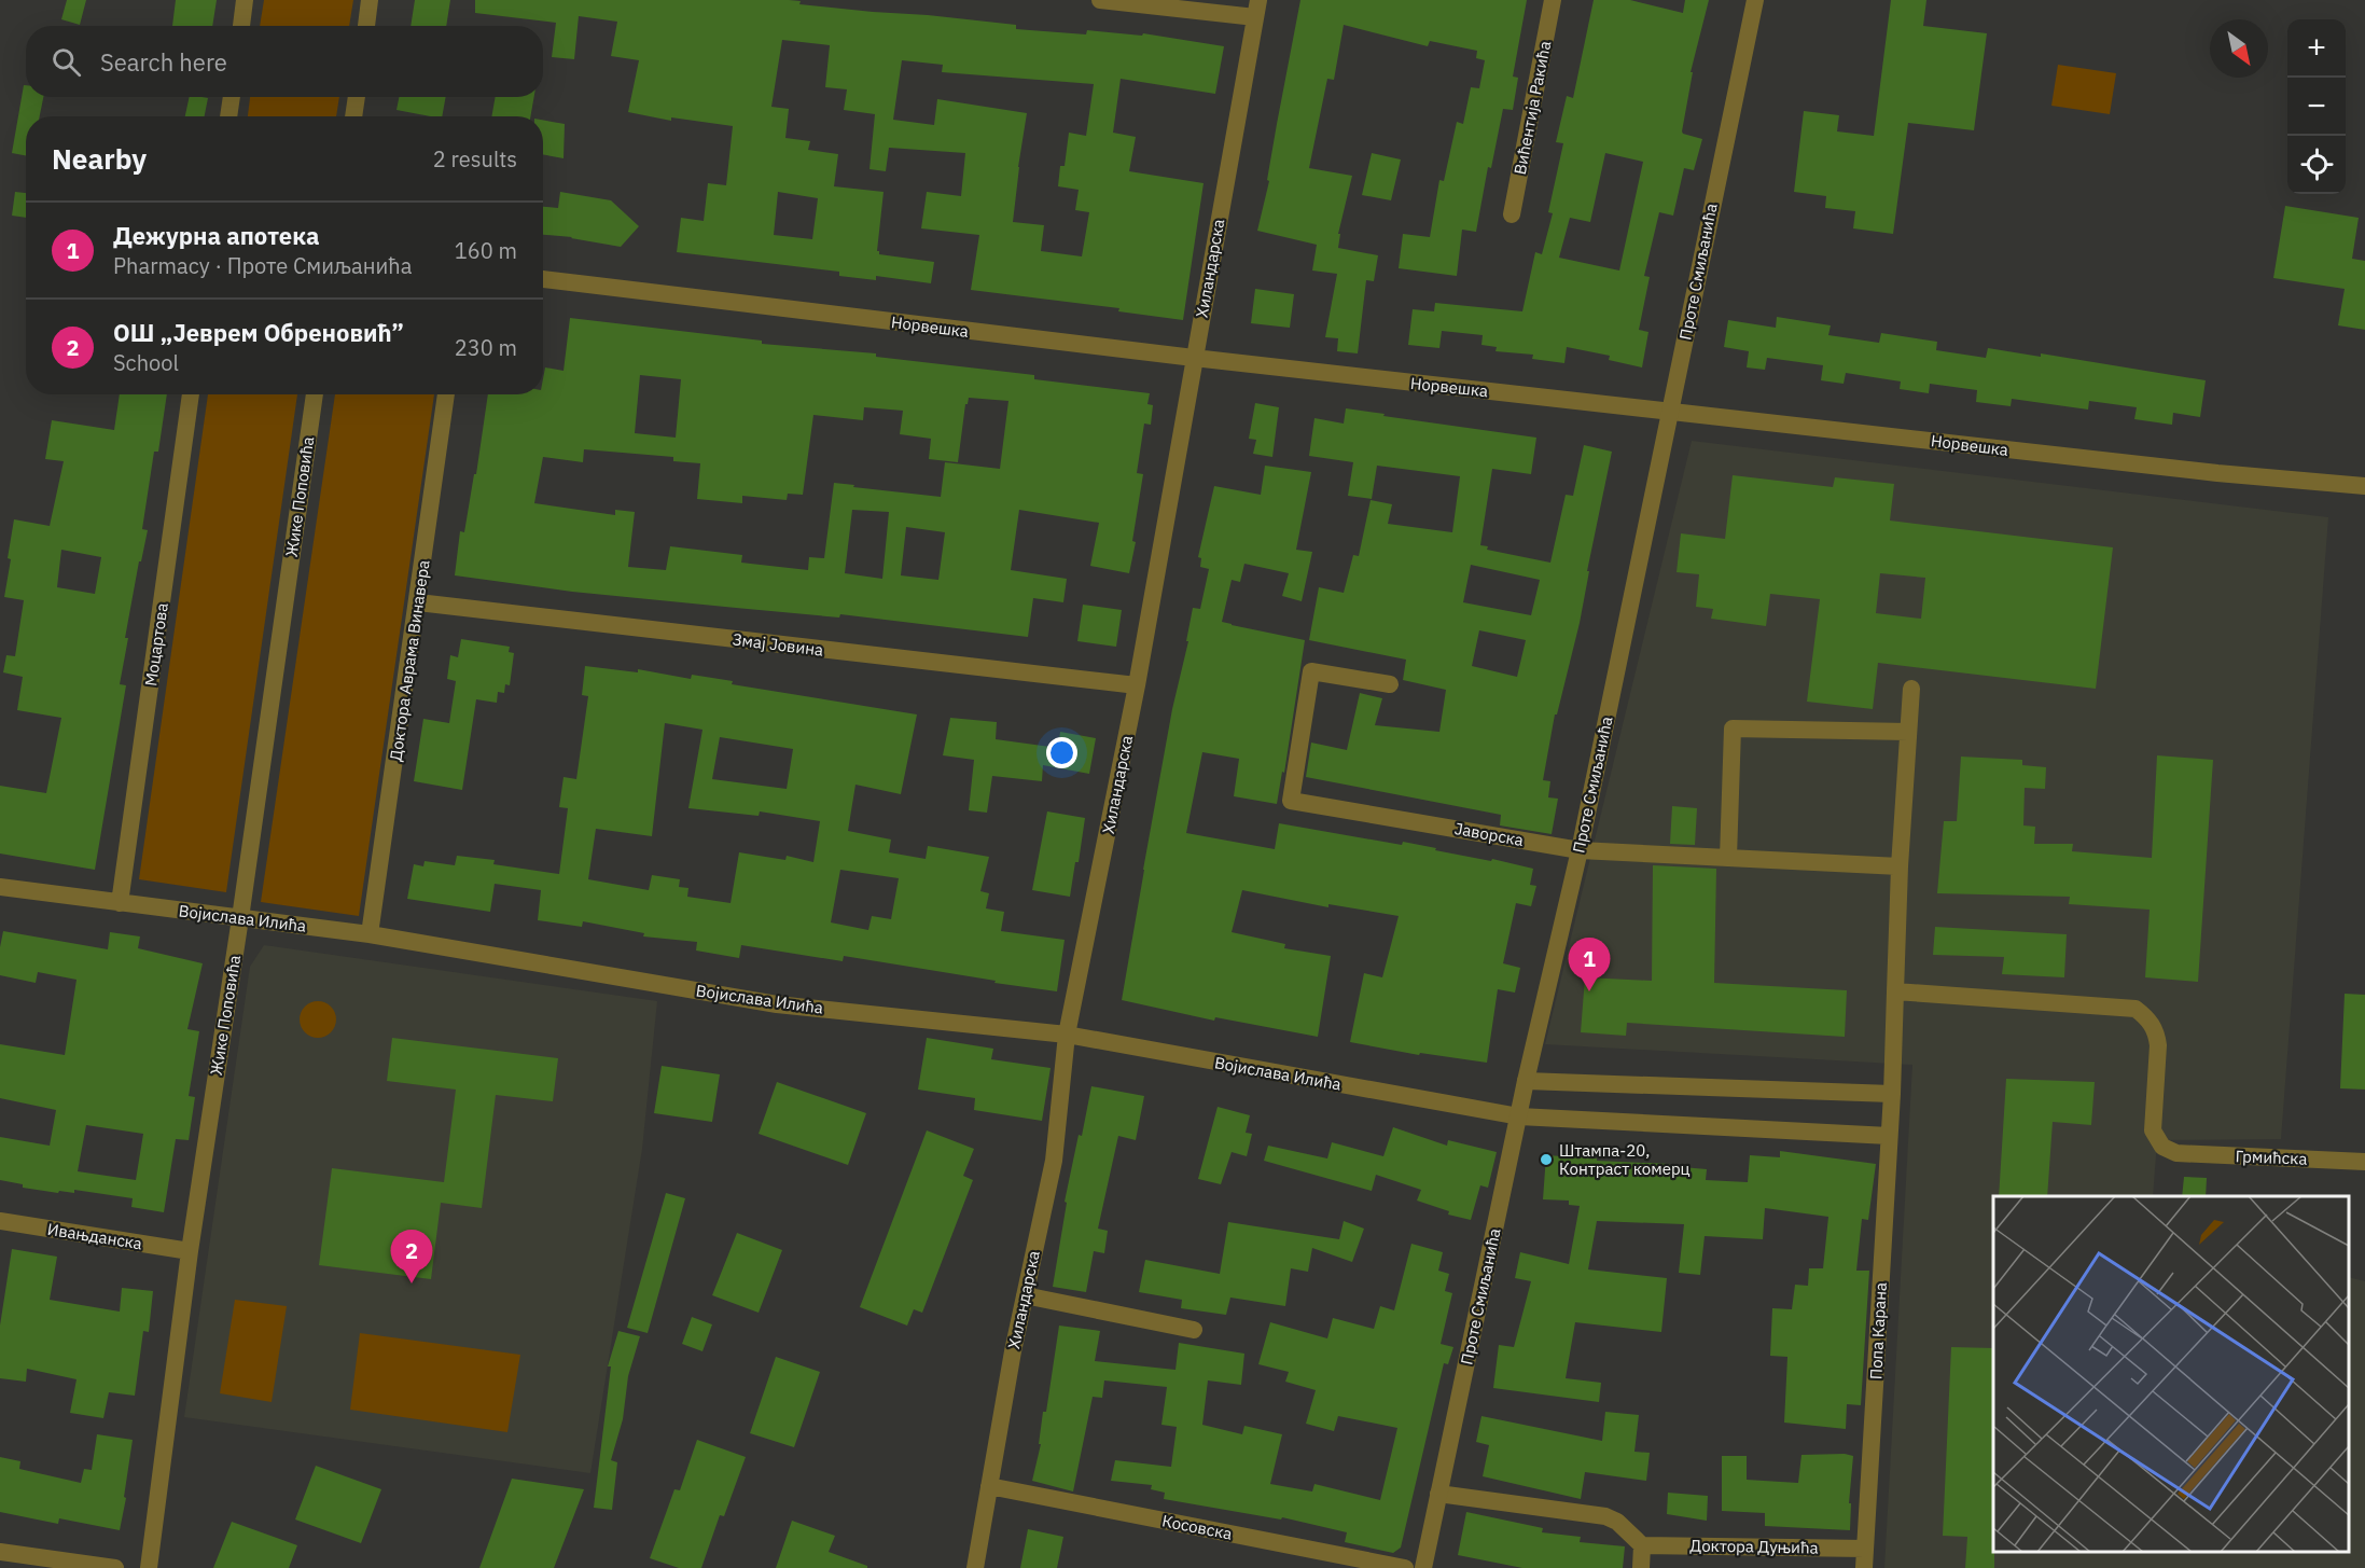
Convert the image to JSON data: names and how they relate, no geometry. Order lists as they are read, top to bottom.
{
  "streets": {
    "street": [
      "Вићентија Ракића",
      "Хиландарска",
      "Проте Смиљанића",
      "Норвешка",
      "Жике Поповића",
      "Моцартова",
      "Змај Јовина",
      "Доктора Аврама Винавера",
      "Јаворска",
      "Војислава Илића",
      "Грмићска",
      "Ивањданска",
      "Попа Карана",
      "Косовска",
      "Доктора Дуњића"
    ]
  },
  "crossings": [
    ["Хиландарска", "Норвешка"],
    ["Хиландарска", "Змај Јовина"],
    ["Хиландарска", "Војислава Илића"],
    ["Хиландарска", "Косовска"],
    ["Проте Смиљанића", "Норвешка"],
    ["Проте Смиљанића", "Јаворска"],
    ["Проте Смиљанића", "Војислава Илића"],
    ["Жике Поповића", "Војислава Илића"],
    ["Жике Поповића", "Ивањданска"],
    ["Моцартова", "Војислава Илића"],
    ["Змај Јовина", "Доктора Аврама Винавера"],
    ["Доктора Аврама Винавера", "Војислава Илића"],
    ["Јаворска", "Попа Карана"],
    ["Војислава Илића", "Попа Карана"],
    ["Грмићска", "Попа Карана"],
    ["Попа Карана", "Доктора Дуњића"]
  ],
  "places": ["Штампа-20, Контраст комерц"],
  "north": "bottom right",
  "page": {
    "map_buttons": ["+", "−"],
    "search": "Search here",
    "heading": ["Nearby", "2 results"],
    "list": [
      {
        "mark": "1",
        "name": "Дежурна апотека",
        "note": "Pharmacy · Проте Смиљанића",
        "value": "160 m"
      },
      {
        "mark": "2",
        "name": "ОШ „Јеврем Обреновић”",
        "note": "School",
        "value": "230 m"
      }
    ],
    "pins": ["1", "2"]
  }
}
